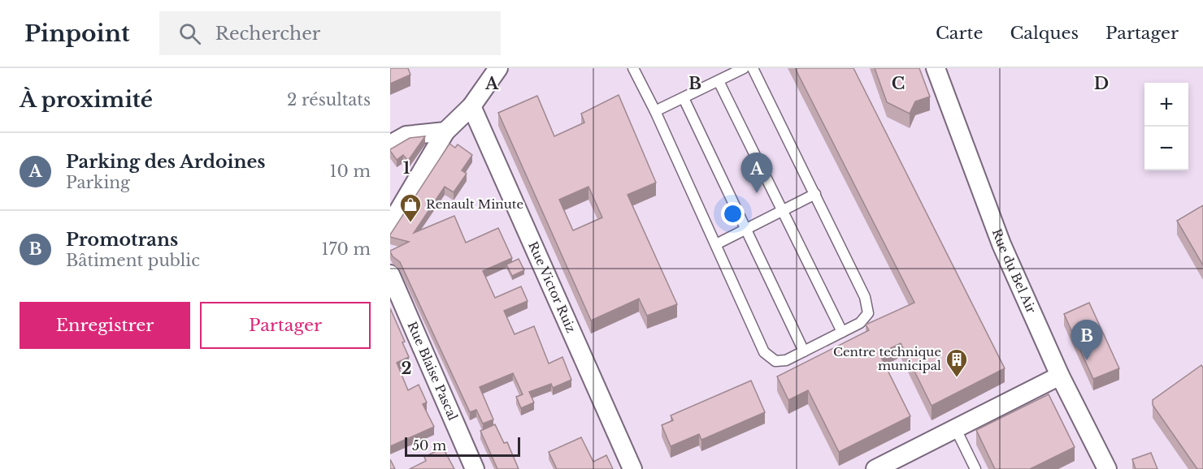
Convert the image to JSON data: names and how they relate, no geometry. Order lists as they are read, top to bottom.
{
  "streets": {
    "street": ["Rue du Bel Air", "Rue Victor Ruiz", "Rue Blaise Pascal"]
  },
  "places": {
    "shop": ["Renault Minute"],
    "building": ["Centre technique municipal"]
  },
  "scale_bar": "50 m",
  "page": {
    "header": "Pinpoint",
    "search": "Rechercher",
    "nav": ["Carte", "Calques", "Partager"],
    "heading": ["À proximité", "2 résultats"],
    "map_buttons": ["+", "−"],
    "list": [
      {
        "mark": "A",
        "name": "Parking des Ardoines",
        "note": "Parking",
        "value": "10 m"
      },
      {
        "mark": "B",
        "name": "Promotrans",
        "note": "Bâtiment public",
        "value": "170 m"
      }
    ],
    "pins": ["A", "B"],
    "buttons": ["Enregistrer", "Partager"],
    "scale": "50 m"
  },
  "grid": {
    "columns": [
      "A",
      "B",
      "C",
      "D"
    ],
    "rows": ["1", "2"]
  }
}
